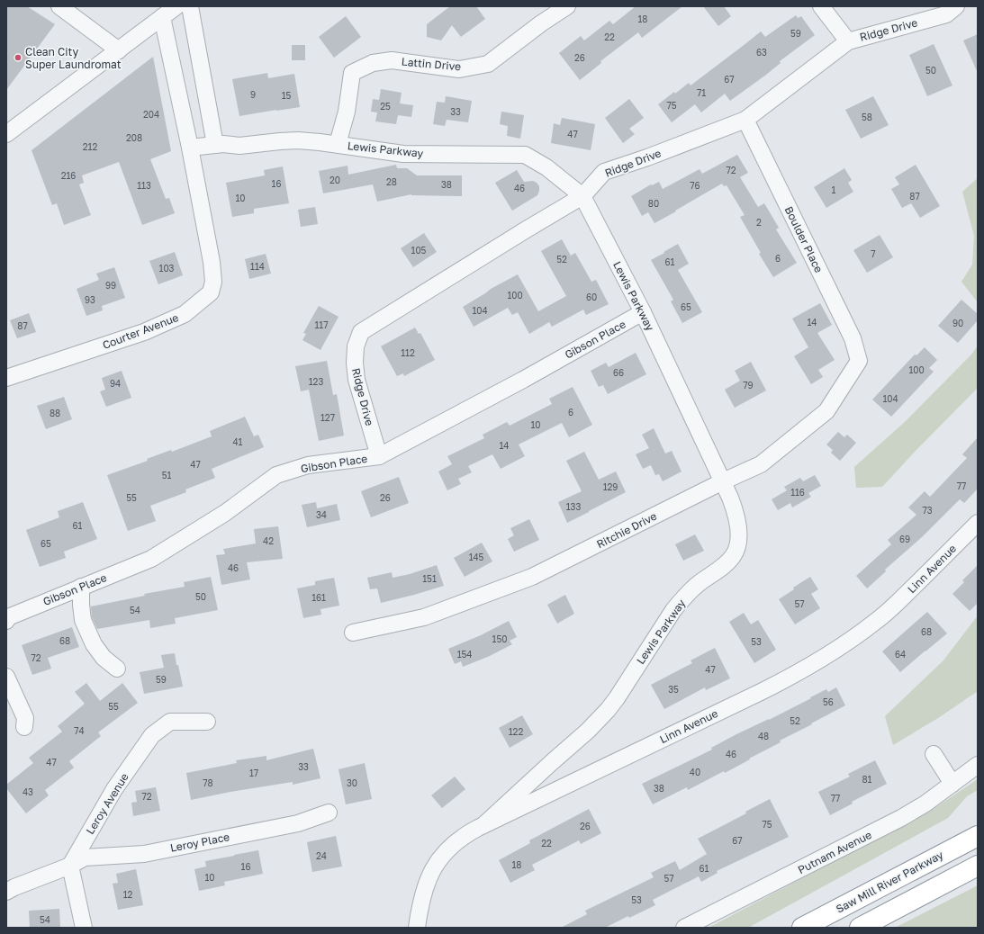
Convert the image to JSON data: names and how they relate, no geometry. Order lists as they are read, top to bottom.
{
  "streets": {
    "highway": ["Saw Mill River Parkway"],
    "street": [
      "Ridge Drive",
      "Lattin Drive",
      "Lewis Parkway",
      "Boulder Place",
      "Courter Avenue",
      "Gibson Place",
      "Ritchie Drive",
      "Linn Avenue",
      "Leroy Avenue",
      "Leroy Place",
      "Putnam Avenue"
    ]
  },
  "crossings": [
    ["Ridge Drive", "Lewis Parkway"],
    ["Ridge Drive", "Boulder Place"],
    ["Ridge Drive", "Gibson Place"],
    ["Lattin Drive", "Lewis Parkway"],
    ["Lewis Parkway", "Courter Avenue"],
    ["Lewis Parkway", "Gibson Place"],
    ["Lewis Parkway", "Ritchie Drive"],
    ["Lewis Parkway", "Linn Avenue"],
    ["Boulder Place", "Ritchie Drive"],
    ["Leroy Avenue", "Leroy Place"]
  ],
  "places": ["Clean City Super Laundromat"],
  "house_numbers": [
    "18",
    "59",
    "22",
    "63",
    "26",
    "50",
    "67",
    "71",
    "9",
    "15",
    "75",
    "25",
    "33",
    "204",
    "58",
    "47",
    "208",
    "212",
    "72",
    "216",
    "20",
    "28",
    "16",
    "38",
    "113",
    "76",
    "46",
    "1",
    "87",
    "10",
    "80",
    "2",
    "105",
    "7",
    "6",
    "52",
    "61",
    "114",
    "103",
    "99",
    "100",
    "60",
    "93",
    "65",
    "104",
    "14",
    "90",
    "117",
    "87",
    "112",
    "100",
    "66",
    "123",
    "94",
    "79",
    "104",
    "6",
    "88",
    "127",
    "10",
    "41",
    "14",
    "47",
    "51",
    "77",
    "129",
    "116",
    "55",
    "26",
    "133",
    "73",
    "34",
    "61",
    "69",
    "42",
    "65",
    "145",
    "46",
    "151",
    "50",
    "161",
    "57",
    "54",
    "68",
    "150",
    "68",
    "53",
    "154",
    "64",
    "72",
    "47",
    "59",
    "35",
    "56",
    "55",
    "52",
    "74",
    "122",
    "48",
    "46",
    "47",
    "33",
    "40",
    "17",
    "81",
    "78",
    "30",
    "38",
    "43",
    "72",
    "77",
    "75",
    "26",
    "67",
    "22",
    "24",
    "18",
    "16",
    "61",
    "10",
    "57",
    "12",
    "53",
    "54"
  ]
}
